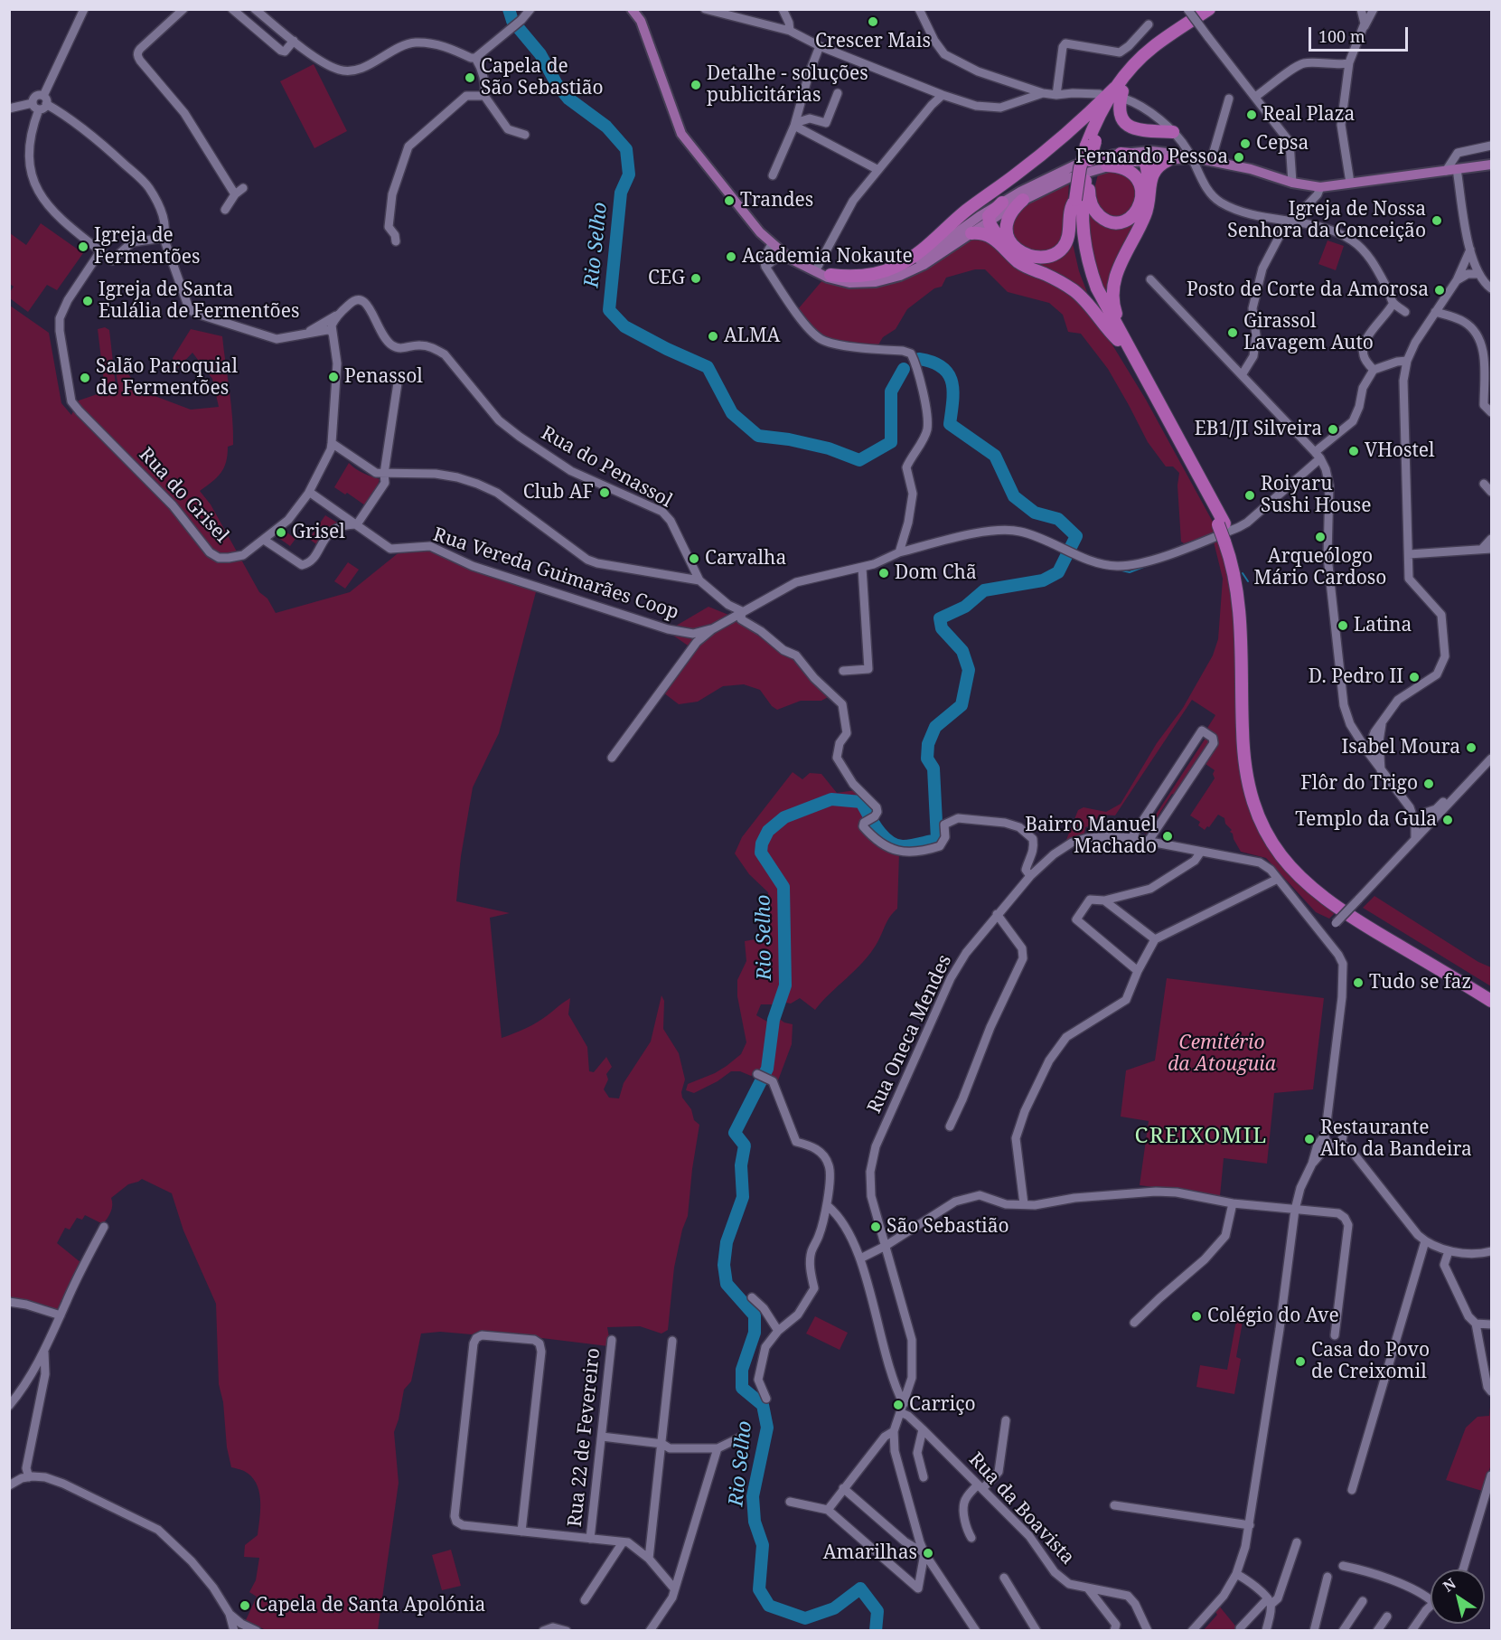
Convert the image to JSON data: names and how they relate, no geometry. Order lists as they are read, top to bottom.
{
  "streets": {
    "street": [
      "Rua do Penassol",
      "Rua do Grisel",
      "Rua Vereda Guimarães Coop",
      "Rua Oneca Mendes",
      "Rua 22 de Fevereiro",
      "Rua da Boavista"
    ]
  },
  "crossings": [
    ["Rua do Penassol", "Rua do Grisel"],
    ["Rua do Grisel", "Rua Vereda Guimarães Coop"],
    ["Rua Oneca Mendes", "Rua da Boavista"]
  ],
  "districts": ["CREIXOMIL"],
  "water": ["Rio Selho"],
  "parks": ["Cemitério da Atouguia"],
  "places": [
    "Crescer Mais",
    "Capela de São Sebastião",
    "Detalhe - soluções publicitárias",
    "Real Plaza",
    "Cepsa",
    "Fernando Pessoa",
    "Trandes",
    "Igreja de Nossa Senhora da Conceição",
    "Igreja de Fermentões",
    "Academia Nokaute",
    "CEG",
    "Posto de Corte da Amorosa",
    "Igreja de Santa Eulália de Fermentões",
    "Girassol Lavagem Auto",
    "ALMA",
    "Penassol",
    "Salão Paroquial de Fermentões",
    "EB1/JI Silveira",
    "VHostel",
    "Club AF",
    "Roiyaru Sushi House",
    "Grisel",
    "Arqueólogo Mário Cardoso",
    "Carvalha",
    "Dom Chã",
    "Latina",
    "D. Pedro II",
    "Isabel Moura",
    "Flôr do Trigo",
    "Templo da Gula",
    "Bairro Manuel Machado",
    "Tudo se faz",
    "Restaurante Alto da Bandeira",
    "São Sebastião",
    "Colégio do Ave",
    "Casa do Povo de Creixomil",
    "Carriço",
    "Amarilhas",
    "Capela de Santa Apolónia"
  ],
  "scale_bar": "100 m",
  "north": "top left"
}
